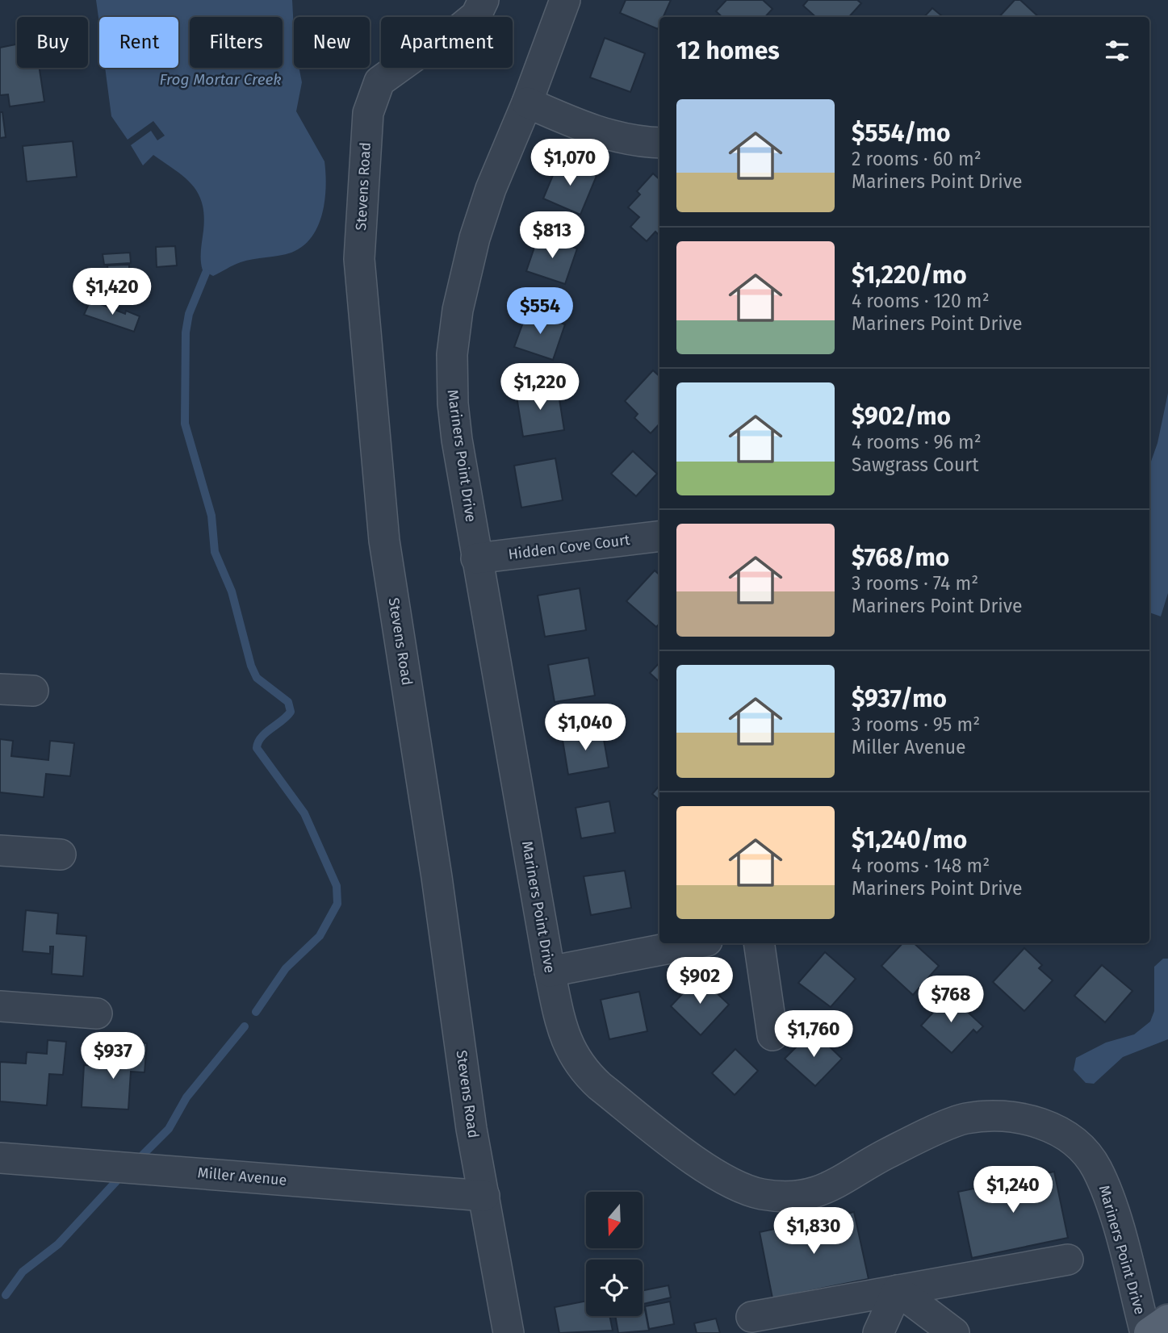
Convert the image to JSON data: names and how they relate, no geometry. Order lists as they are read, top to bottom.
{
  "streets": {
    "street": [
      "Stevens Road",
      "Mariners Point Drive",
      "Hidden Cove Court",
      "Miller Avenue"
    ]
  },
  "crossings": [
    ["Stevens Road", "Miller Avenue"],
    ["Mariners Point Drive", "Hidden Cove Court"]
  ],
  "water": ["Frog Mortar Creek"],
  "north": "bottom",
  "page": {
    "chip": [
      "Buy",
      "Rent",
      "Filters",
      "New",
      "Apartment"
    ],
    "heading": "12 homes",
    "list": [
      {
        "name": "$554/mo",
        "note": "2 rooms · 60 m² · Mariners Point Drive"
      },
      {
        "name": "$1,220/mo",
        "note": "4 rooms · 120 m² · Mariners Point Drive"
      },
      {
        "name": "$902/mo",
        "note": "4 rooms · 96 m² · Sawgrass Court"
      },
      {
        "name": "$768/mo",
        "note": "3 rooms · 74 m² · Mariners Point Drive"
      },
      {
        "name": "$937/mo",
        "note": "3 rooms · 95 m² · Miller Avenue"
      },
      {
        "name": "$1,240/mo",
        "note": "4 rooms · 148 m² · Mariners Point Drive"
      }
    ],
    "price": [
      "$1,070",
      "$813",
      "$1,420",
      "$554",
      "$1,220",
      "$1,040",
      "$902",
      "$768",
      "$1,760",
      "$937",
      "$1,240",
      "$1,830"
    ]
  }
}
